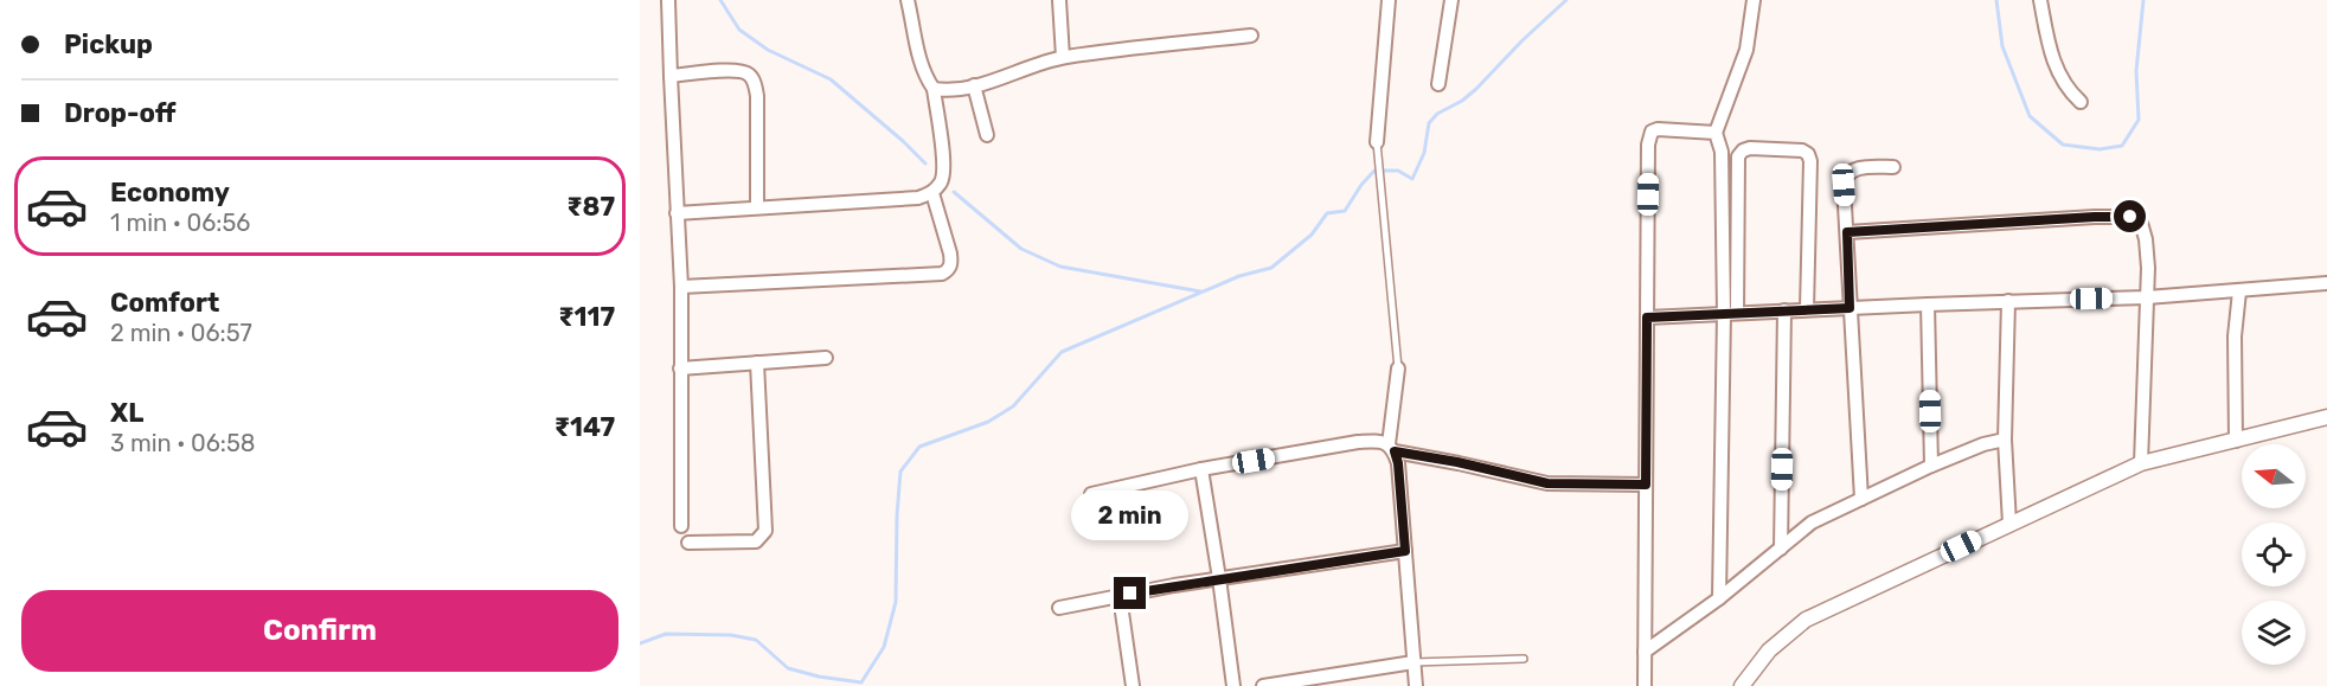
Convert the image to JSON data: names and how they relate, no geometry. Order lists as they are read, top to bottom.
{
  "north": "left",
  "page": {
    "banner": ["Pickup", "Drop-off"],
    "list": [
      {
        "name": "Economy",
        "note": "1 min · 06:56",
        "value": "₹87"
      },
      {
        "name": "Comfort",
        "note": "2 min · 06:57",
        "value": "₹117"
      },
      {
        "name": "XL",
        "note": "3 min · 06:58",
        "value": "₹147"
      }
    ],
    "bubble": "2 min",
    "buttons": "Confirm"
  }
}
